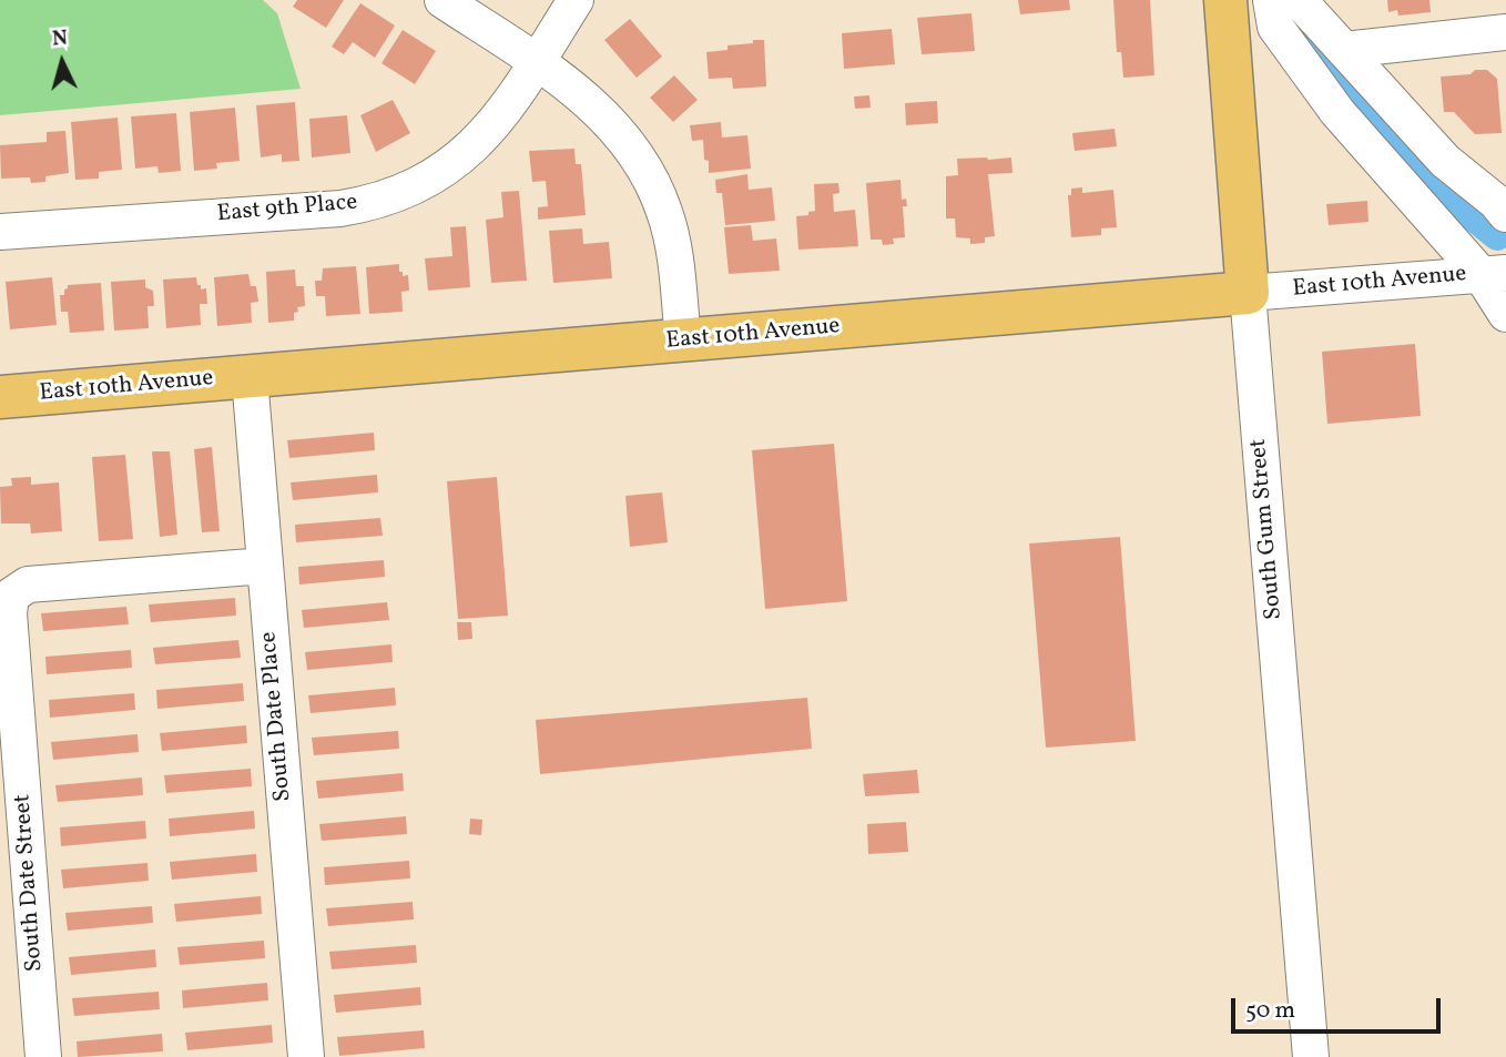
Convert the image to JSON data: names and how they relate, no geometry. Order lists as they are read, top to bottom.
{
  "streets": {
    "main road": ["East 10th Avenue", "South Gum Street"],
    "street": ["East 9th Place", "South Date Place", "South Date Street"]
  },
  "crossings": [
    ["East 10th Avenue", "South Gum Street"],
    ["East 10th Avenue", "South Date Place"],
    ["South Date Place", "South Date Street"]
  ],
  "scale_bar": "50 m",
  "north": "top"
}
